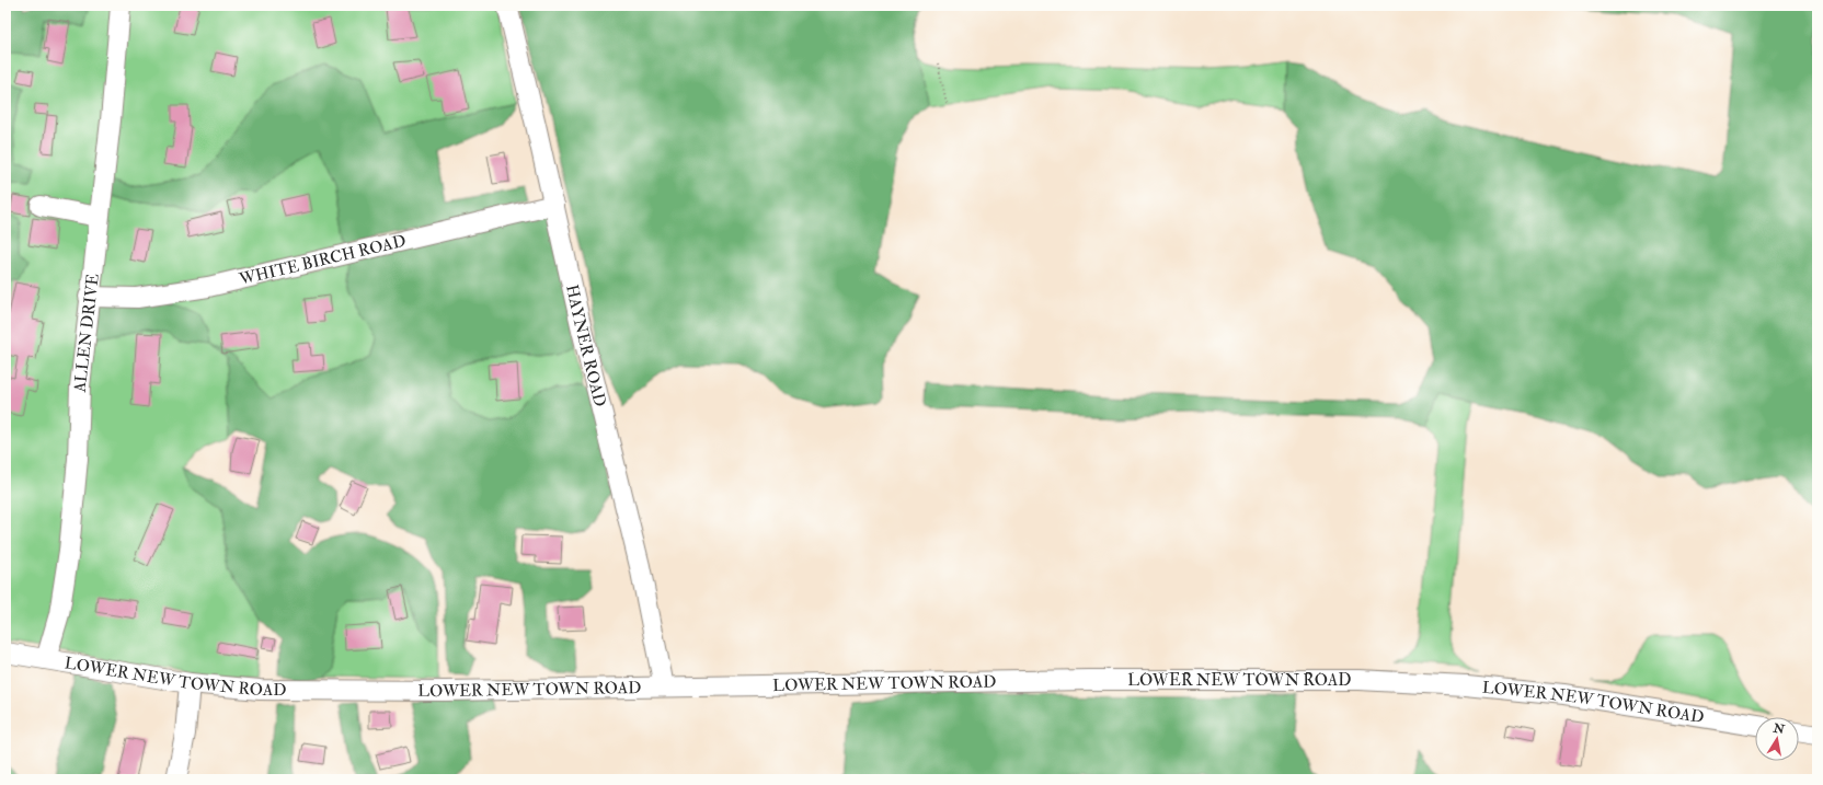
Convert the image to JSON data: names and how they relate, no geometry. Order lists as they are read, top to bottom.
{
  "streets": {
    "street": [
      "WHITE BIRCH ROAD",
      "ALLEN DRIVE",
      "HAYNER ROAD",
      "LOWER NEW TOWN ROAD"
    ]
  },
  "crossings": [
    ["WHITE BIRCH ROAD", "ALLEN DRIVE"],
    ["WHITE BIRCH ROAD", "HAYNER ROAD"],
    ["ALLEN DRIVE", "LOWER NEW TOWN ROAD"],
    ["HAYNER ROAD", "LOWER NEW TOWN ROAD"]
  ],
  "north": "top"
}
